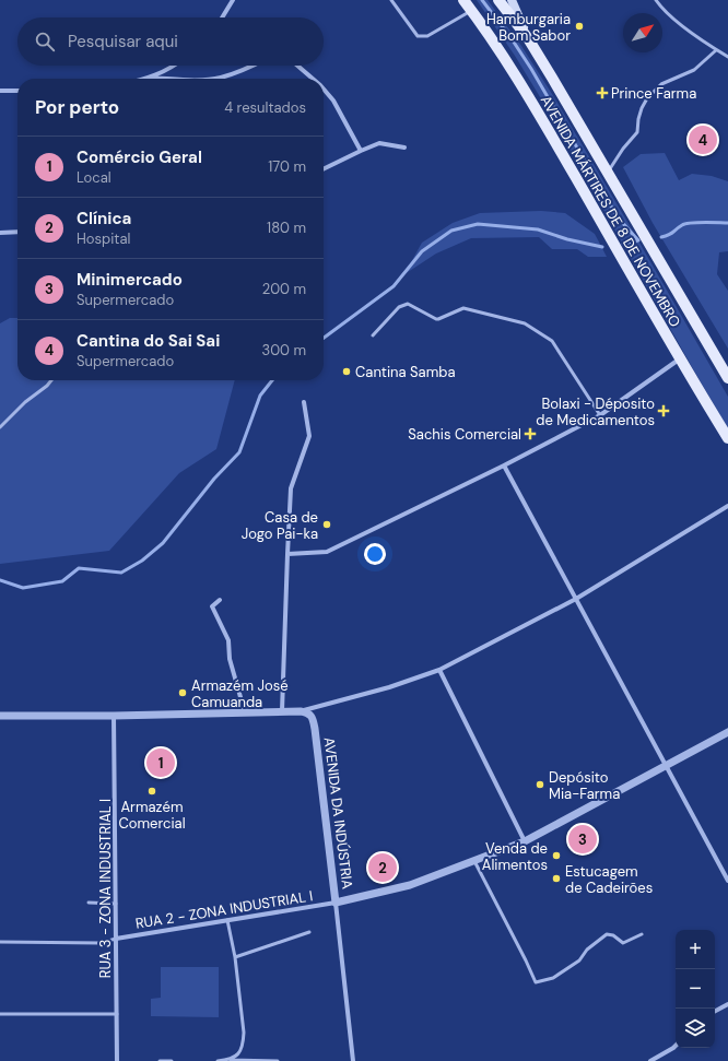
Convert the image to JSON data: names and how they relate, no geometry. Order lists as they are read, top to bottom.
{
  "streets": {
    "main road": ["AVENIDA MÁRTIRES DE 8 DE NOVEMBRO"],
    "street": ["AVENIDA DA INDÚSTRIA", "RUA 3 - ZONA INDUSTRIAL I", "RUA 2 - ZONA INDUSTRIAL I"]
  },
  "crossings": [
    ["AVENIDA DA INDÚSTRIA", "RUA 2 - ZONA INDUSTRIAL I"],
    ["RUA 3 - ZONA INDUSTRIAL I", "RUA 2 - ZONA INDUSTRIAL I"]
  ],
  "places": {
    "other": [
      "Hamburgaria Bom Sabor",
      "Cantina Samba",
      "Casa de Jogo Pai-ka",
      "Armazém José Camuanda",
      "Depósito Mia-Farma",
      "Armazém Comercial",
      "Venda de Alimentos",
      "Estucagem de Cadeirões"
    ],
    "health": ["Prince Farma", "Bolaxi - Déposito de Medicamentos", "Sachis Comercial"]
  },
  "north": "top right",
  "page": {
    "search": "Pesquisar aqui",
    "heading": ["Por perto", "4 resultados"],
    "pins": [
      "4",
      "1",
      "3",
      "2"
    ],
    "list": [
      {
        "mark": "1",
        "name": "Comércio Geral",
        "note": "Local",
        "value": "170 m"
      },
      {
        "mark": "2",
        "name": "Clínica",
        "note": "Hospital",
        "value": "180 m"
      },
      {
        "mark": "3",
        "name": "Minimercado",
        "note": "Supermercado",
        "value": "200 m"
      },
      {
        "mark": "4",
        "name": "Cantina do Sai Sai",
        "note": "Supermercado",
        "value": "300 m"
      }
    ],
    "map_buttons": ["+", "−"]
  }
}
